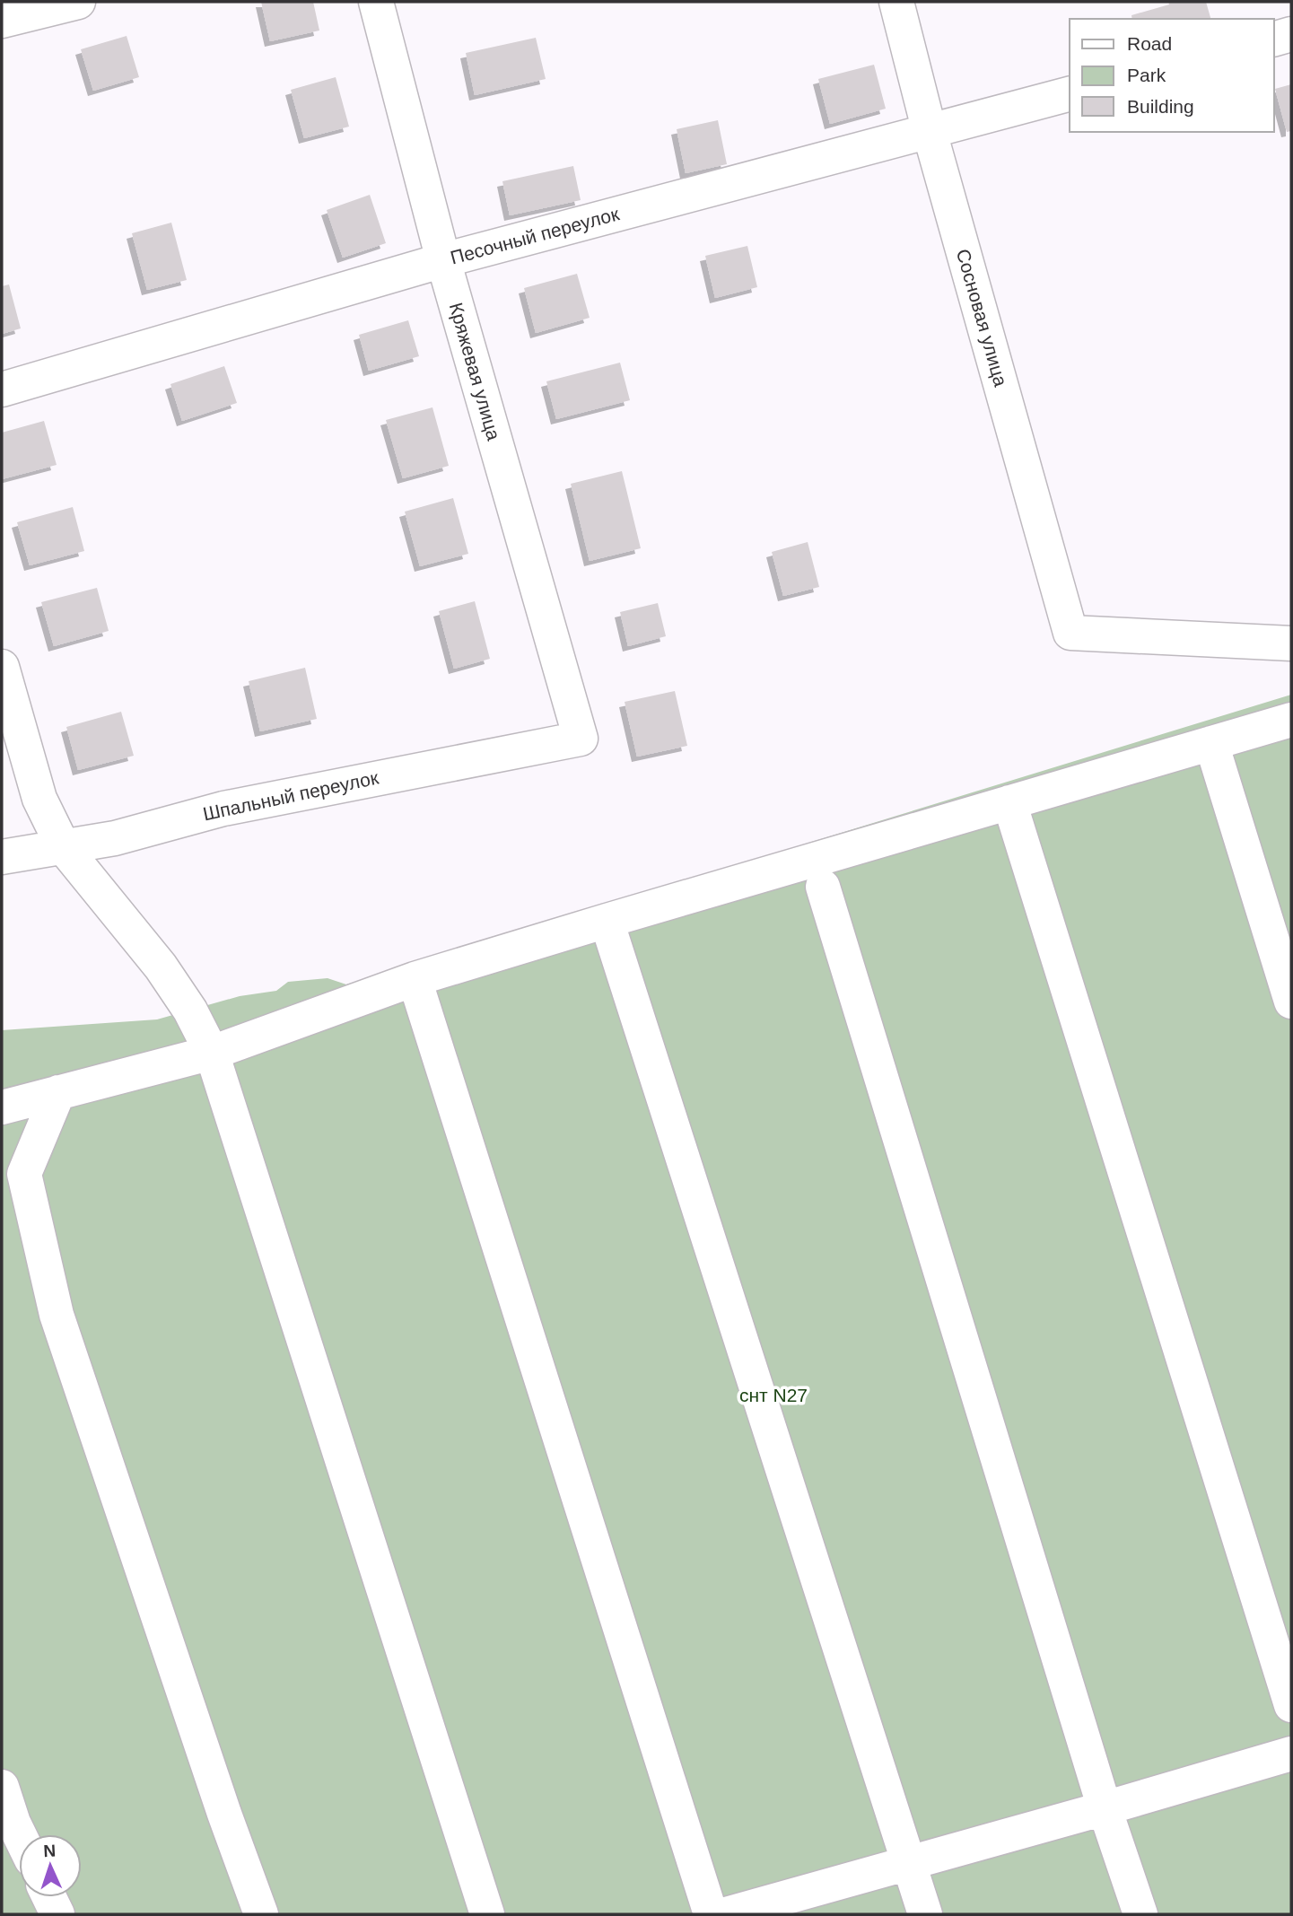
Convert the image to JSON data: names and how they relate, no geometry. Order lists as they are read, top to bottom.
{
  "streets": {
    "street": [
      "Песочный переулок",
      "Сосновая улица",
      "Кряжевая улица",
      "Шпальный переулок"
    ]
  },
  "crossings": [
    ["Песочный переулок", "Сосновая улица"],
    ["Песочный переулок", "Кряжевая улица"],
    ["Кряжевая улица", "Шпальный переулок"]
  ],
  "parks": ["снт N27"],
  "legend": ["Road", "Park", "Building"],
  "north": "top"
}
